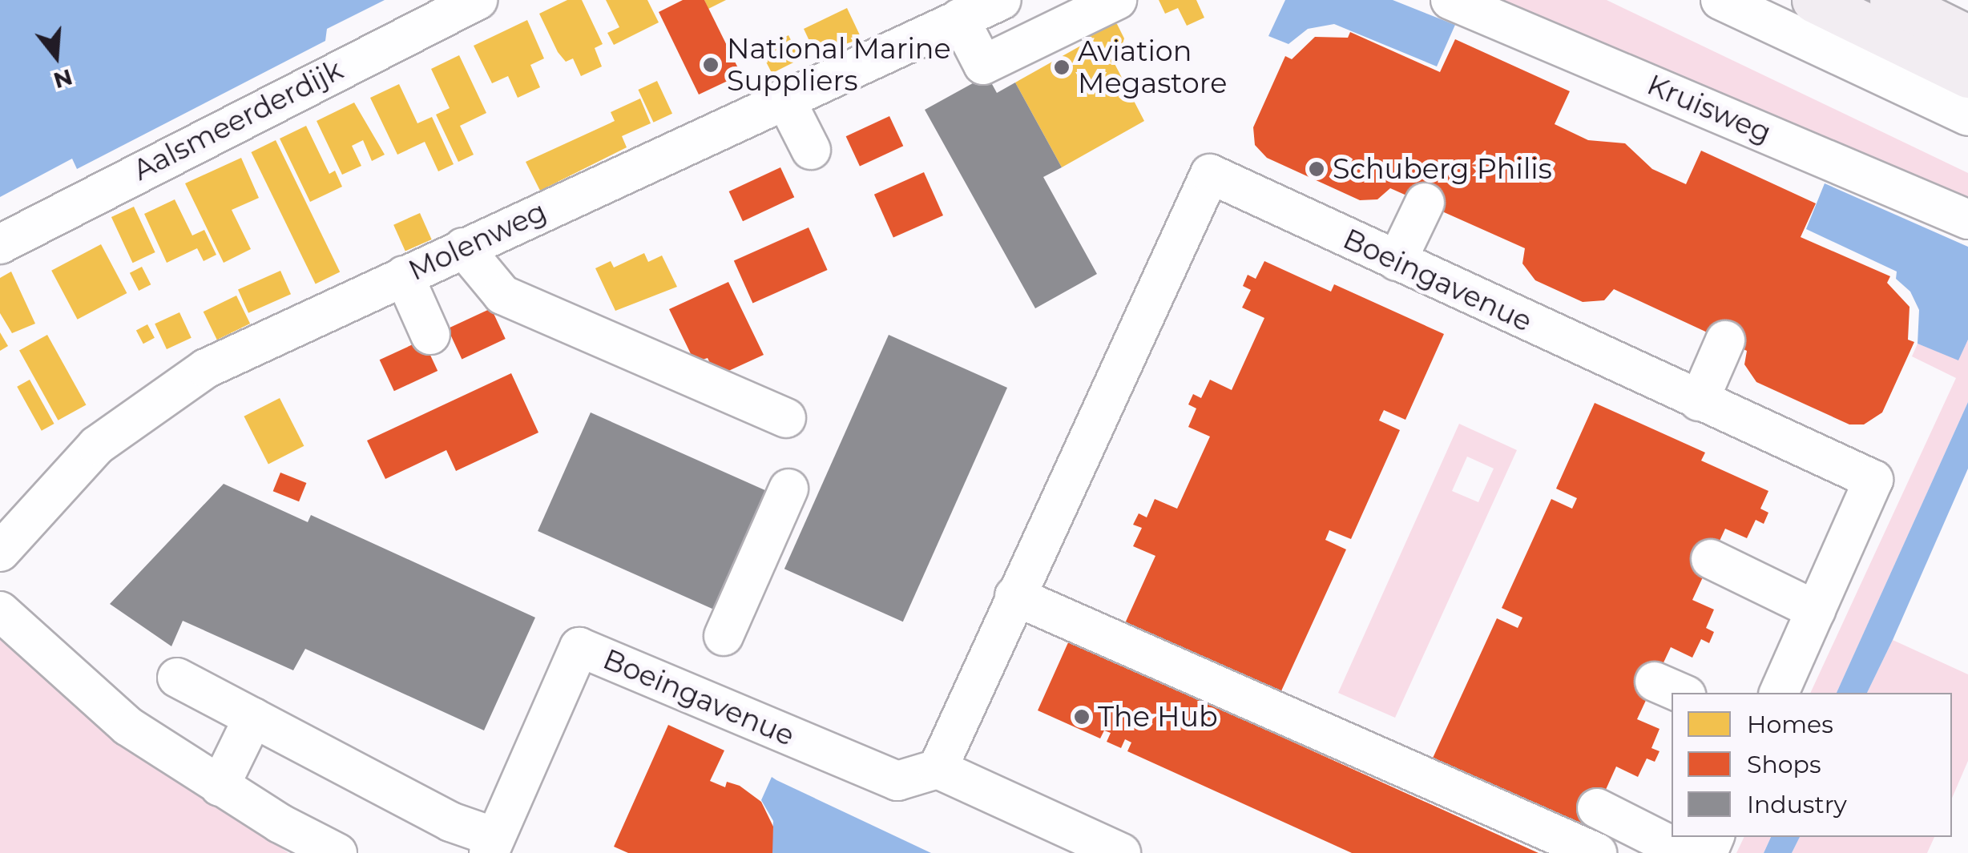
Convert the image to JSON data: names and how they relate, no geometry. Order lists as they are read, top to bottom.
{
  "streets": {
    "street": [
      "Kruisweg",
      "Aalsmeerderdijk",
      "Molenweg",
      "Boeingavenue"
    ]
  },
  "places": [
    "National Marine Suppliers",
    "Aviation Megastore",
    "Schuberg Philis",
    "The Hub"
  ],
  "legend": ["Homes", "Shops", "Industry"],
  "north": "bottom"
}
